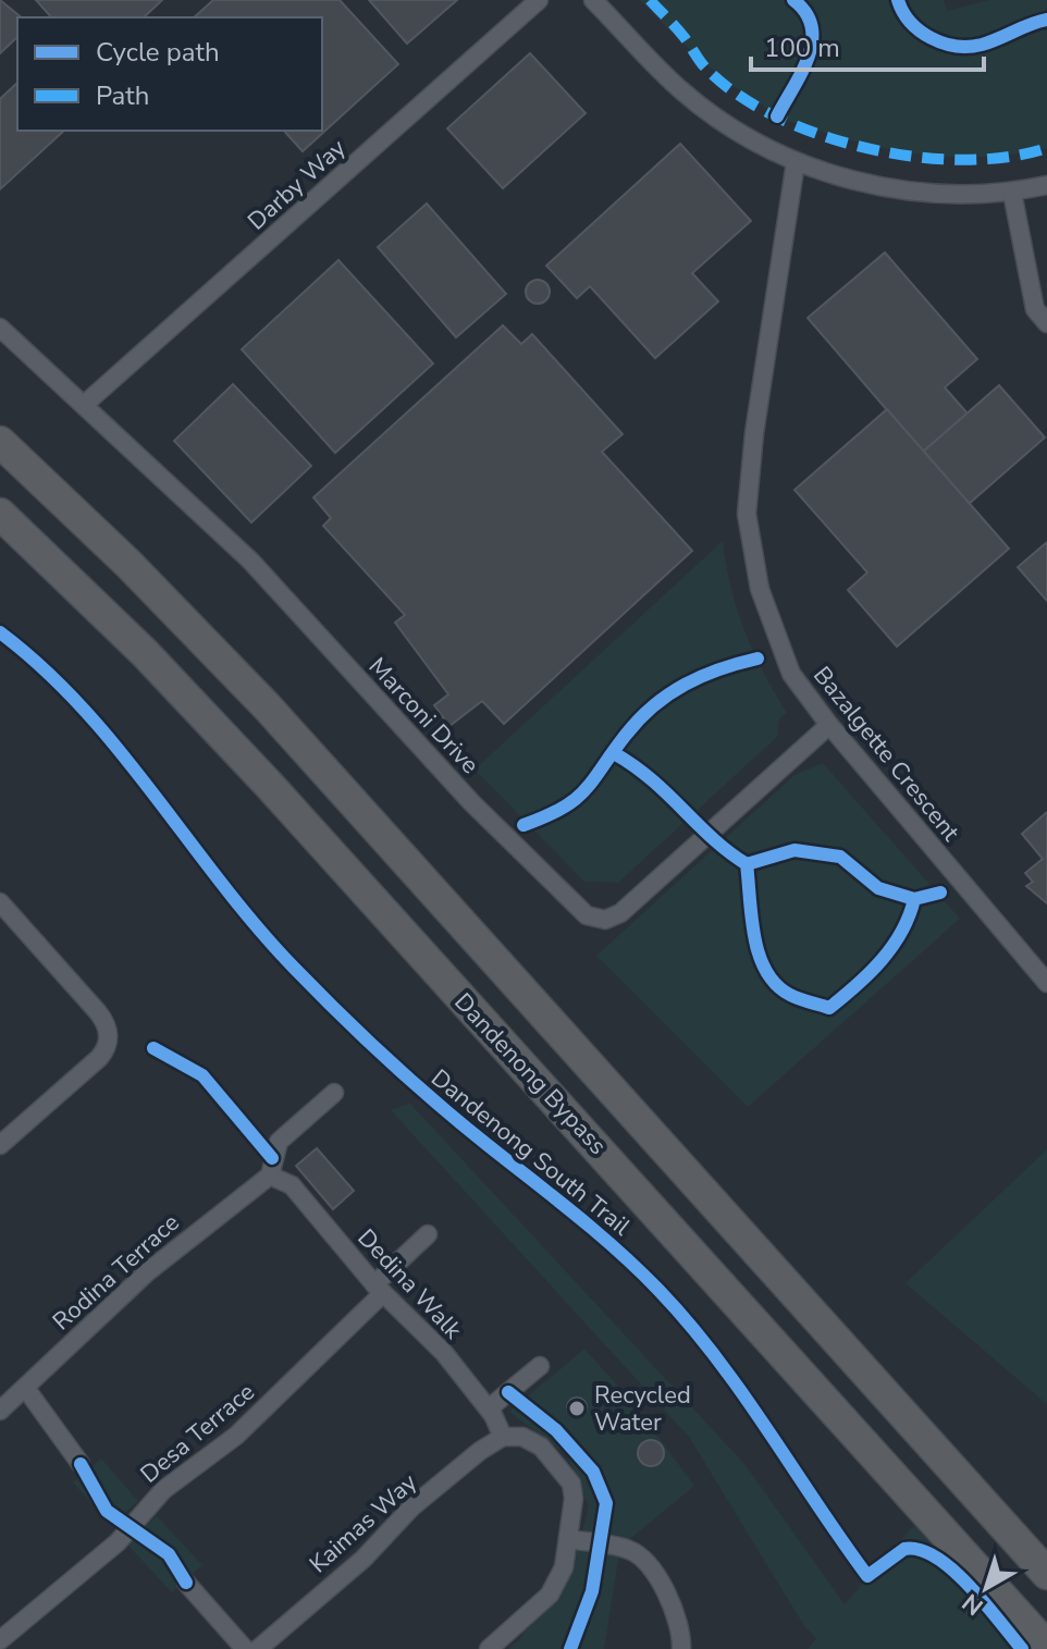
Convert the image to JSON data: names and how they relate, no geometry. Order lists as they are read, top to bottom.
{
  "streets": {
    "highway": ["Dandenong Bypass"],
    "street": [
      "Darby Way",
      "Marconi Drive",
      "Bazalgette Crescent",
      "Rodina Terrace",
      "Dedina Walk",
      "Desa Terrace",
      "Kaimas Way"
    ],
    "cycle path": ["Dandenong South Trail"]
  },
  "crossings": [
    ["Darby Way", "Marconi Drive"],
    ["Marconi Drive", "Bazalgette Crescent"],
    ["Rodina Terrace", "Dedina Walk"],
    ["Dedina Walk", "Desa Terrace"],
    ["Dedina Walk", "Kaimas Way"]
  ],
  "places": ["Recycled Water"],
  "legend": ["Cycle path", "Path"],
  "scale_bar": "100 m",
  "north": "bottom left"
}
